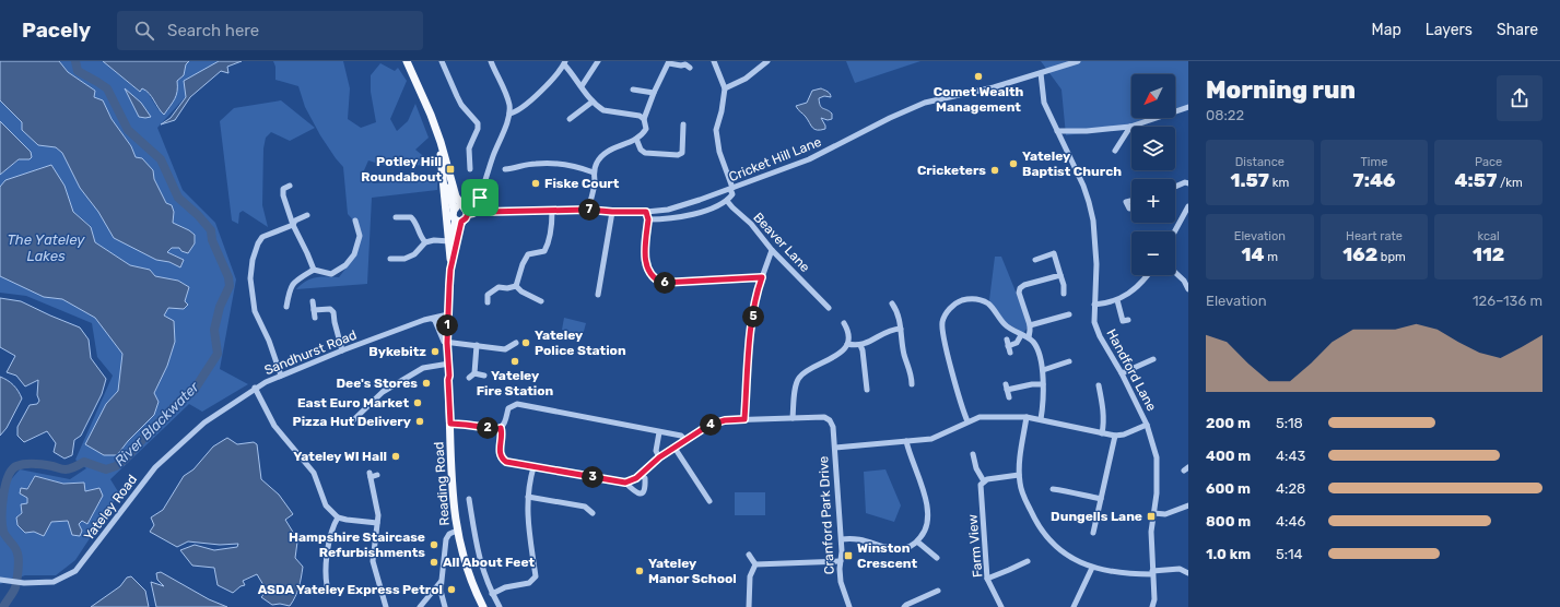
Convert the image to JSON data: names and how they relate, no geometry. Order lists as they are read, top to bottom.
{
  "streets": {
    "main road": ["Reading Road"],
    "street": [
      "Cricket Hill Lane",
      "Beaver Lane",
      "Sandhurst Road",
      "Handford Lane",
      "Yateley Road",
      "Cranford Park Drive",
      "Farm View"
    ]
  },
  "crossings": [
    ["Cricket Hill Lane", "Beaver Lane"],
    ["Cricket Hill Lane", "Handford Lane"],
    ["Cricket Hill Lane", "Reading Road"],
    ["Sandhurst Road", "Reading Road"],
    ["Sandhurst Road", "Yateley Road"]
  ],
  "water": ["The Yateley Lakes", "River Blackwater"],
  "places": {
    "other": [
      "Comet Wealth Management",
      "Yateley Baptist Church",
      "Cricketers",
      "Fiske Court",
      "Yateley Police Station",
      "Bykebitz",
      "Yateley Fire Station",
      "Dee's Stores",
      "East Euro Market",
      "Pizza Hut Delivery",
      "Yateley WI Hall",
      "Hampshire Staircase Refurbishments",
      "All About Feet",
      "Yateley Manor School",
      "ASDA Yateley Express Petrol"
    ],
    "transit": ["Potley Hill Roundabout", "Dungells Lane", "Winston Crescent"]
  },
  "north": "bottom left",
  "page": {
    "header": "Pacely",
    "search": "Search here",
    "nav": ["Map", "Layers", "Share"],
    "heading": ["Morning run", "08:22"],
    "map_buttons": ["+", "−"],
    "stats": [
      ["Distance", "1.57 km"],
      ["Time", "7:46"],
      ["Pace", "4:57 /km"],
      ["Elevation", "14 m"],
      ["Heart rate", "162 bpm"],
      ["kcal", "112"]
    ],
    "pins": [
      "7",
      "6",
      "5",
      "1",
      "4",
      "2",
      "3"
    ],
    "chart": ["Elevation", "126–136 m"],
    "list": [
      {
        "name": "200 m",
        "note": "5:18"
      },
      {
        "name": "400 m",
        "note": "4:43"
      },
      {
        "name": "600 m",
        "note": "4:28"
      },
      {
        "name": "800 m",
        "note": "4:46"
      },
      {
        "name": "1.0 km",
        "note": "5:14"
      }
    ]
  }
}
